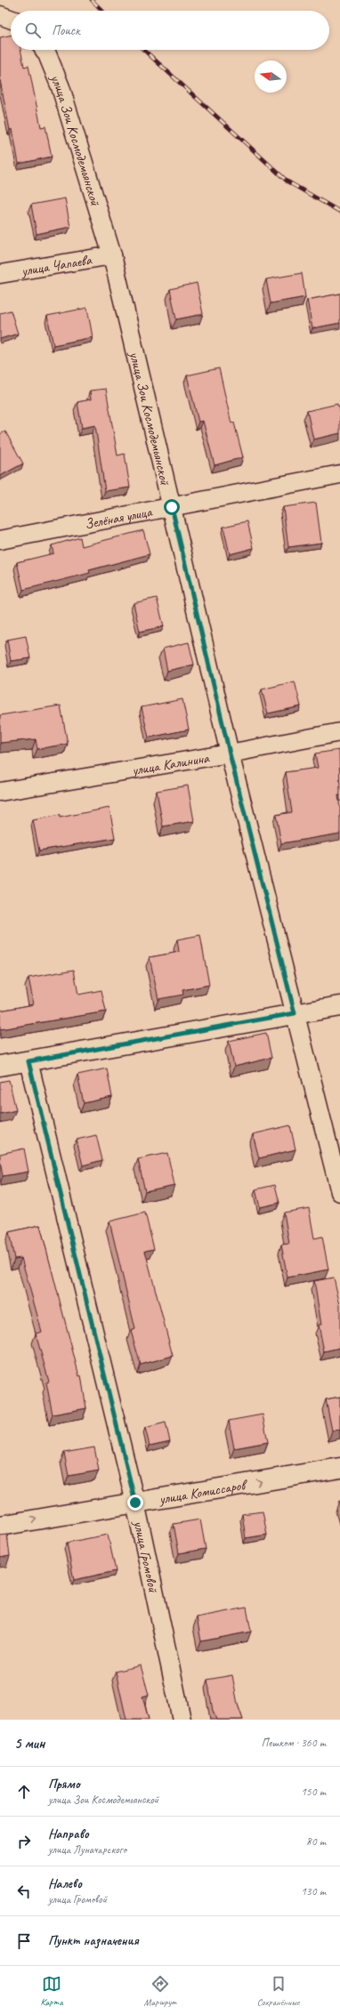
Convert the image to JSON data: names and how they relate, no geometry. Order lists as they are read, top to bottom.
{
  "streets": {
    "main road": ["улица Комиссаров"],
    "street": [
      "улица Зои Космодемьянской",
      "улица Чапаева",
      "Зелёная улица",
      "улица Калинина",
      "улица Громовой"
    ]
  },
  "crossings": [
    ["улица Зои Космодемьянской", "улица Чапаева"],
    ["улица Зои Космодемьянской", "Зелёная улица"],
    ["улица Зои Космодемьянской", "улица Калинина"],
    ["улица Комиссаров", "улица Громовой"]
  ],
  "one_way": ["улица Комиссаров"],
  "north": "left",
  "page": {
    "search": "Поиск",
    "heading": ["5 мин", "Пешком · 360 m"],
    "list": [
      ["Прямо", "улица Зои Космодемьянской", "150 m"],
      ["Направо", "улица Луначарского", "80 m"],
      ["Налево", "улица Громовой", "130 m"],
      "Пункт назначения"
    ],
    "nav": ["Карта", "Маршрут", "Сохранённые"]
  }
}
